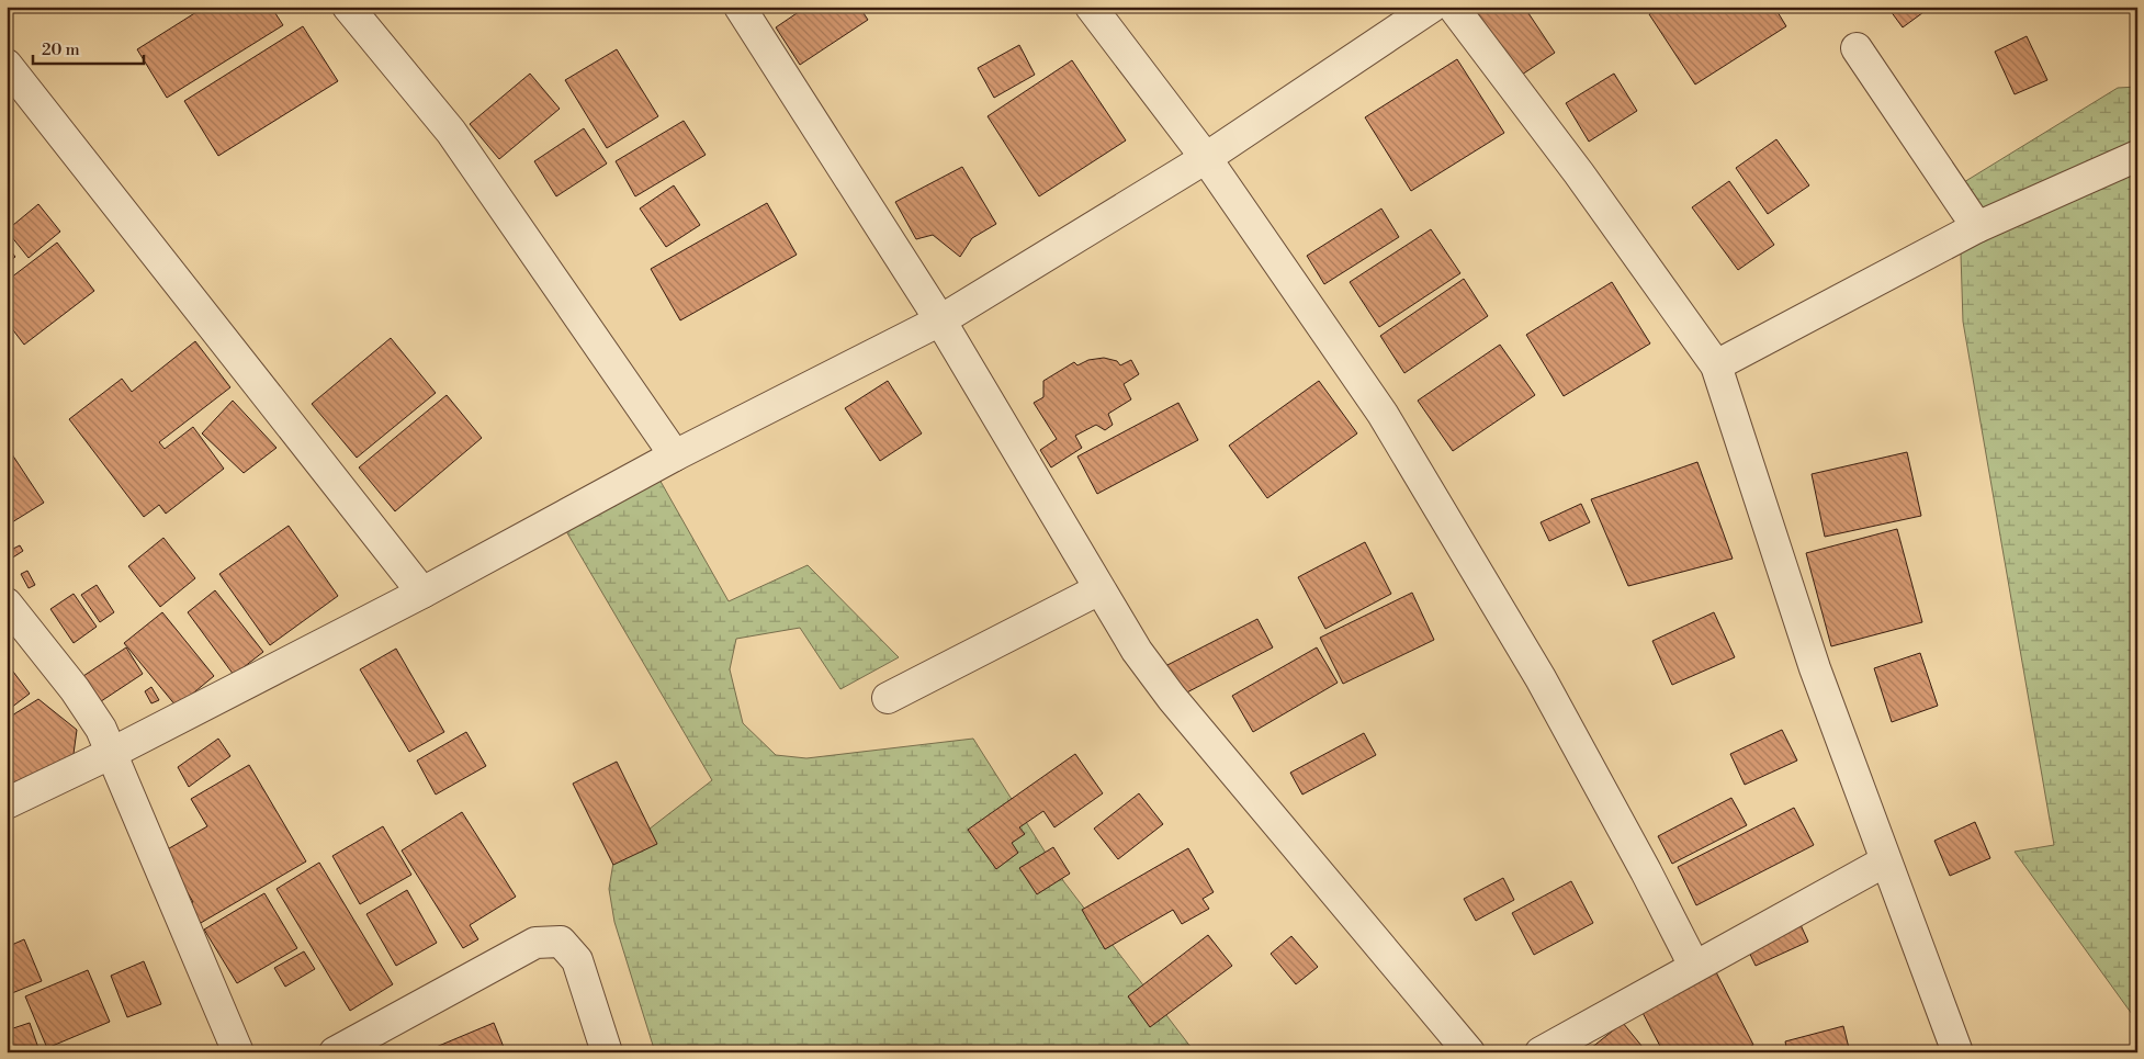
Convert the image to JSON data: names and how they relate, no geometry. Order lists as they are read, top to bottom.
{
  "scale_bar": "20 m"
}
